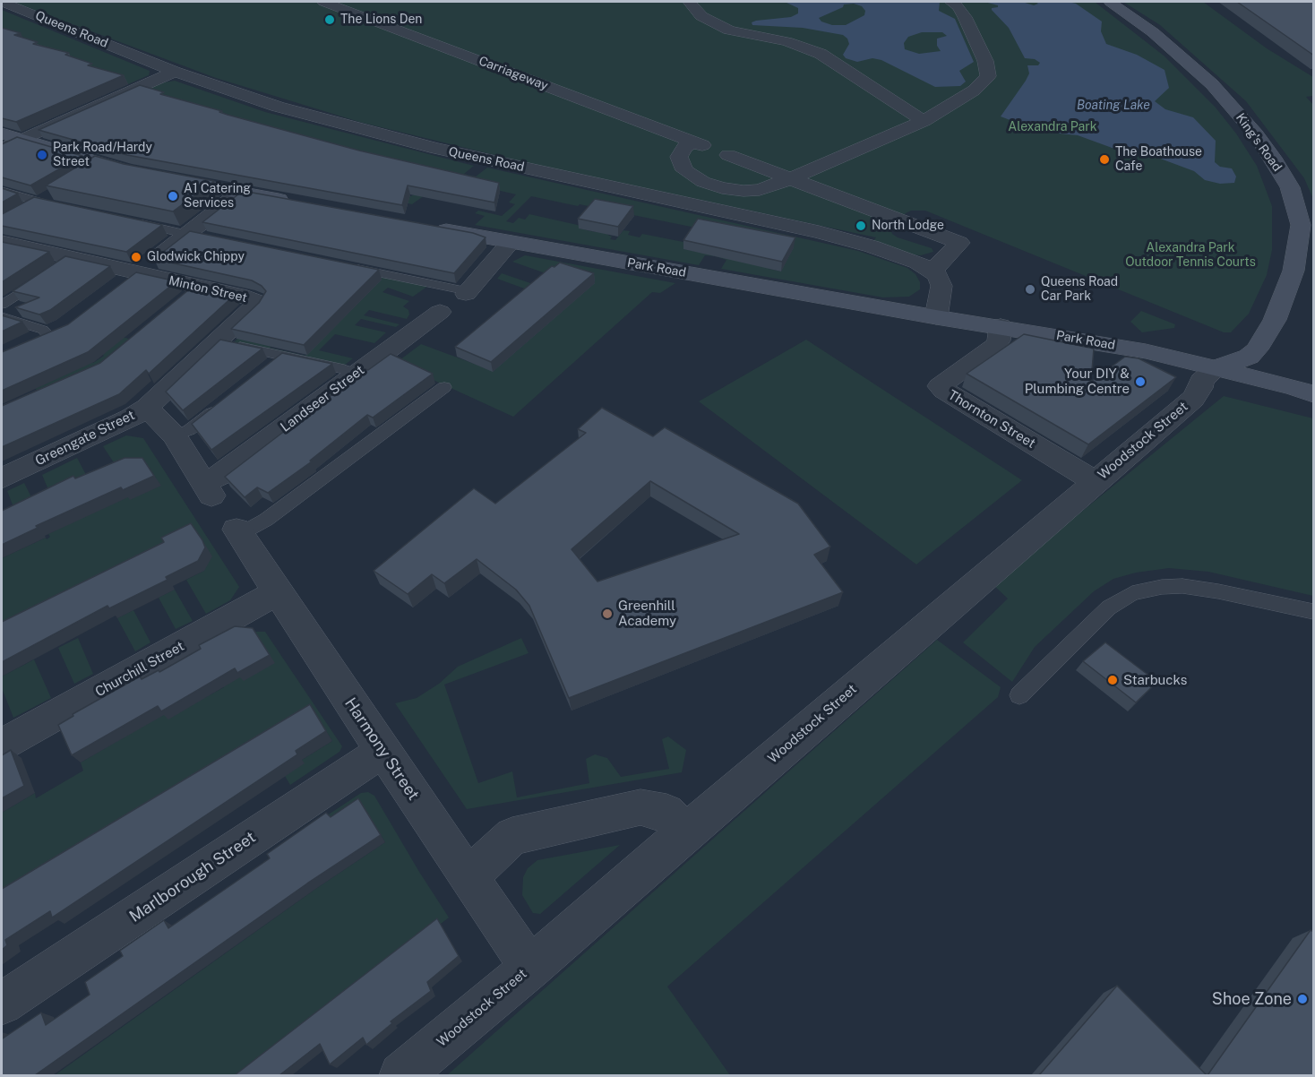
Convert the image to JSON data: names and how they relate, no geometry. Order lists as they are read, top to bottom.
{
  "streets": {
    "street": [
      "Queens Road",
      "Carriageway",
      "King's Road",
      "Park Road",
      "Minton Street",
      "Landseer Street",
      "Thornton Street",
      "Greengate Street",
      "Woodstock Street",
      "Churchill Street",
      "Harmony Street",
      "Marlborough Street"
    ]
  },
  "crossings": [
    ["King's Road", "Park Road"],
    ["King's Road", "Woodstock Street"],
    ["Park Road", "Thornton Street"],
    ["Park Road", "Woodstock Street"],
    ["Minton Street", "Greengate Street"],
    ["Thornton Street", "Woodstock Street"],
    ["Woodstock Street", "Harmony Street"],
    ["Churchill Street", "Harmony Street"],
    ["Harmony Street", "Marlborough Street"]
  ],
  "water": ["Boating Lake"],
  "parks": ["Alexandra Park", "Alexandra Park Outdoor Tennis Courts"],
  "places": [
    "The Lions Den",
    "Park Road/Hardy Street",
    "The Boathouse Cafe",
    "A1 Catering Services",
    "North Lodge",
    "Glodwick Chippy",
    "Queens Road Car Park",
    "Your DIY & Plumbing Centre",
    "Greenhill Academy",
    "Starbucks",
    "Shoe Zone"
  ]
}
